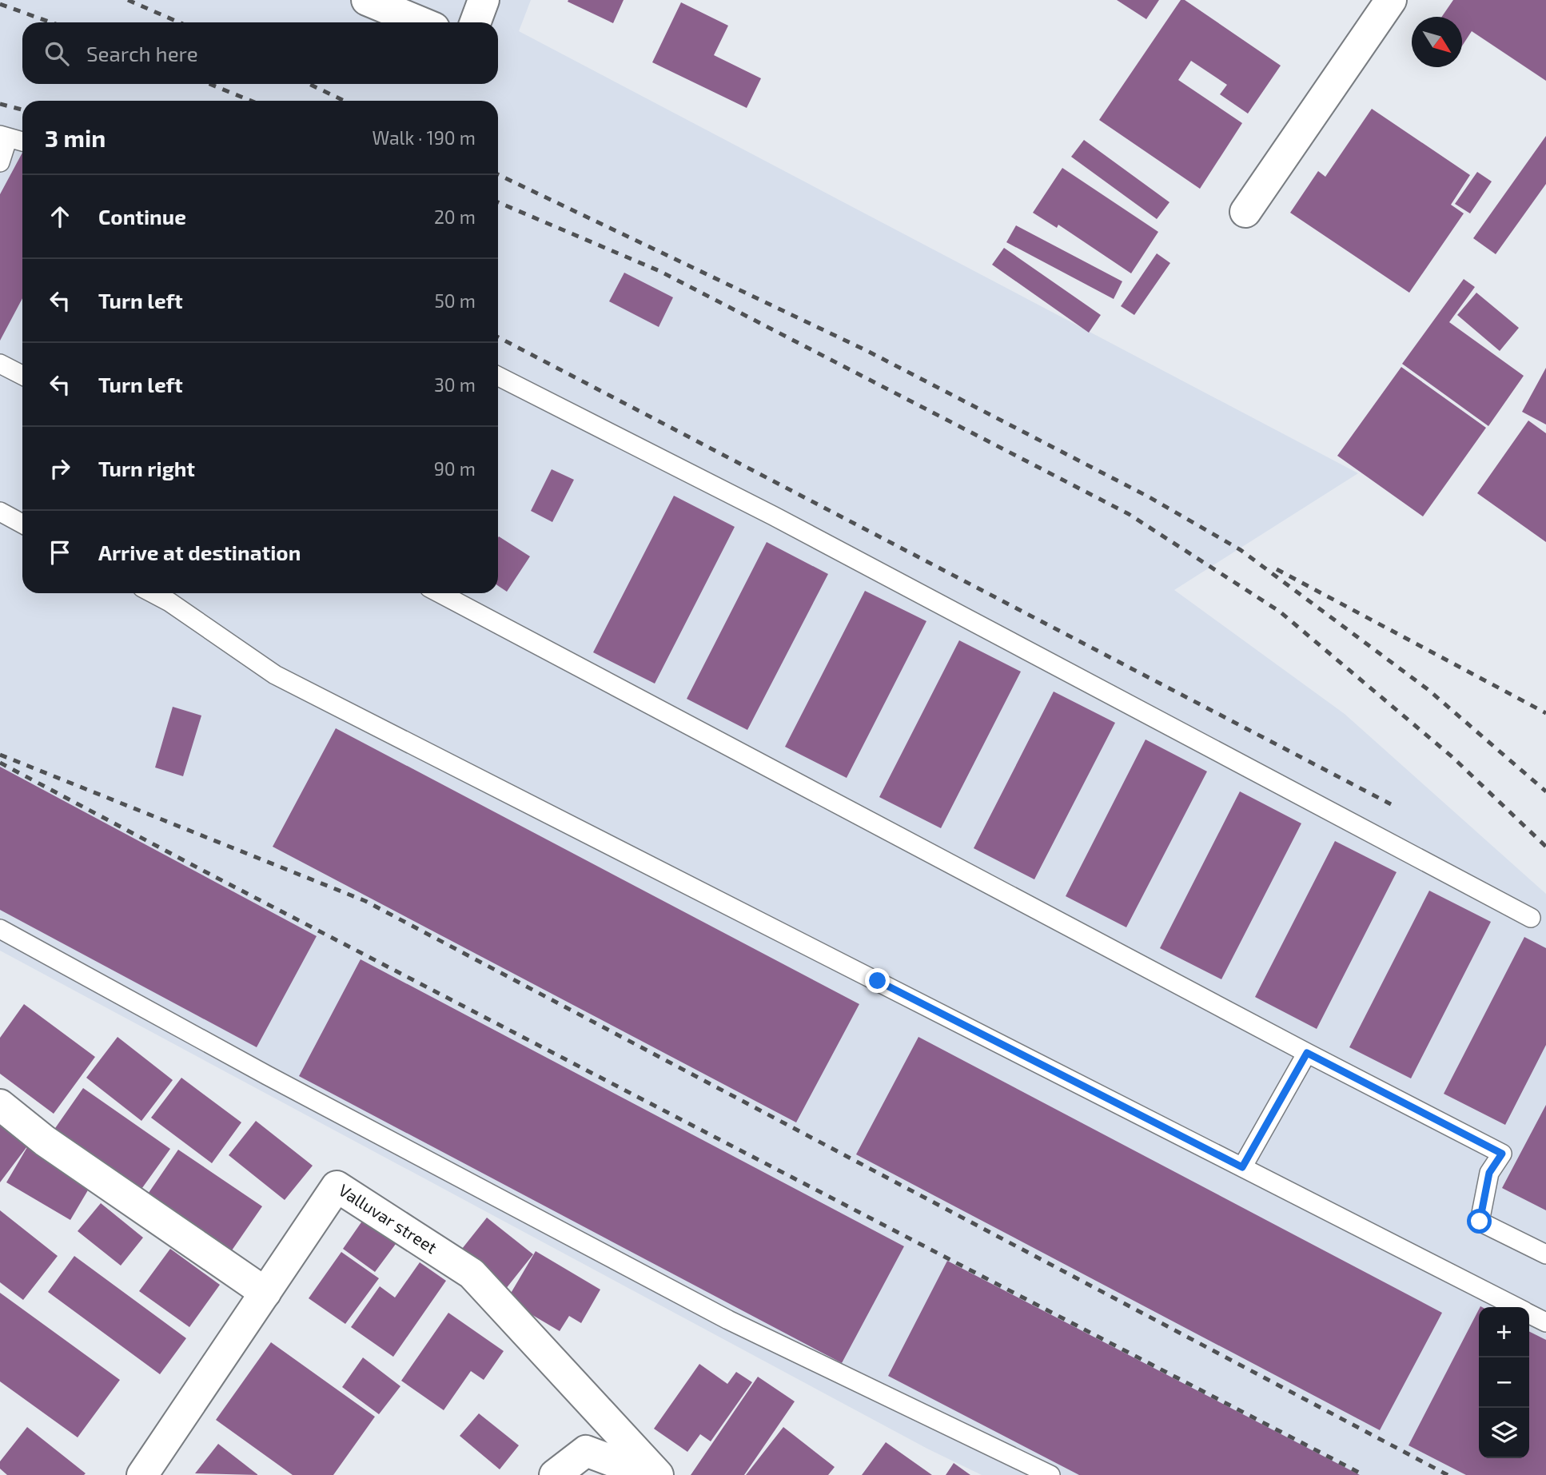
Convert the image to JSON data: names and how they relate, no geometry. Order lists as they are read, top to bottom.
{
  "streets": {
    "street": ["Valluvar street"]
  },
  "north": "bottom right",
  "page": {
    "search": "Search here",
    "heading": ["3 min", "Walk · 190 m"],
    "list": [
      ["Continue", "20 m"],
      ["Turn left", "50 m"],
      ["Turn left", "30 m"],
      ["Turn right", "90 m"],
      "Arrive at destination"
    ],
    "map_buttons": ["+", "−"]
  }
}
